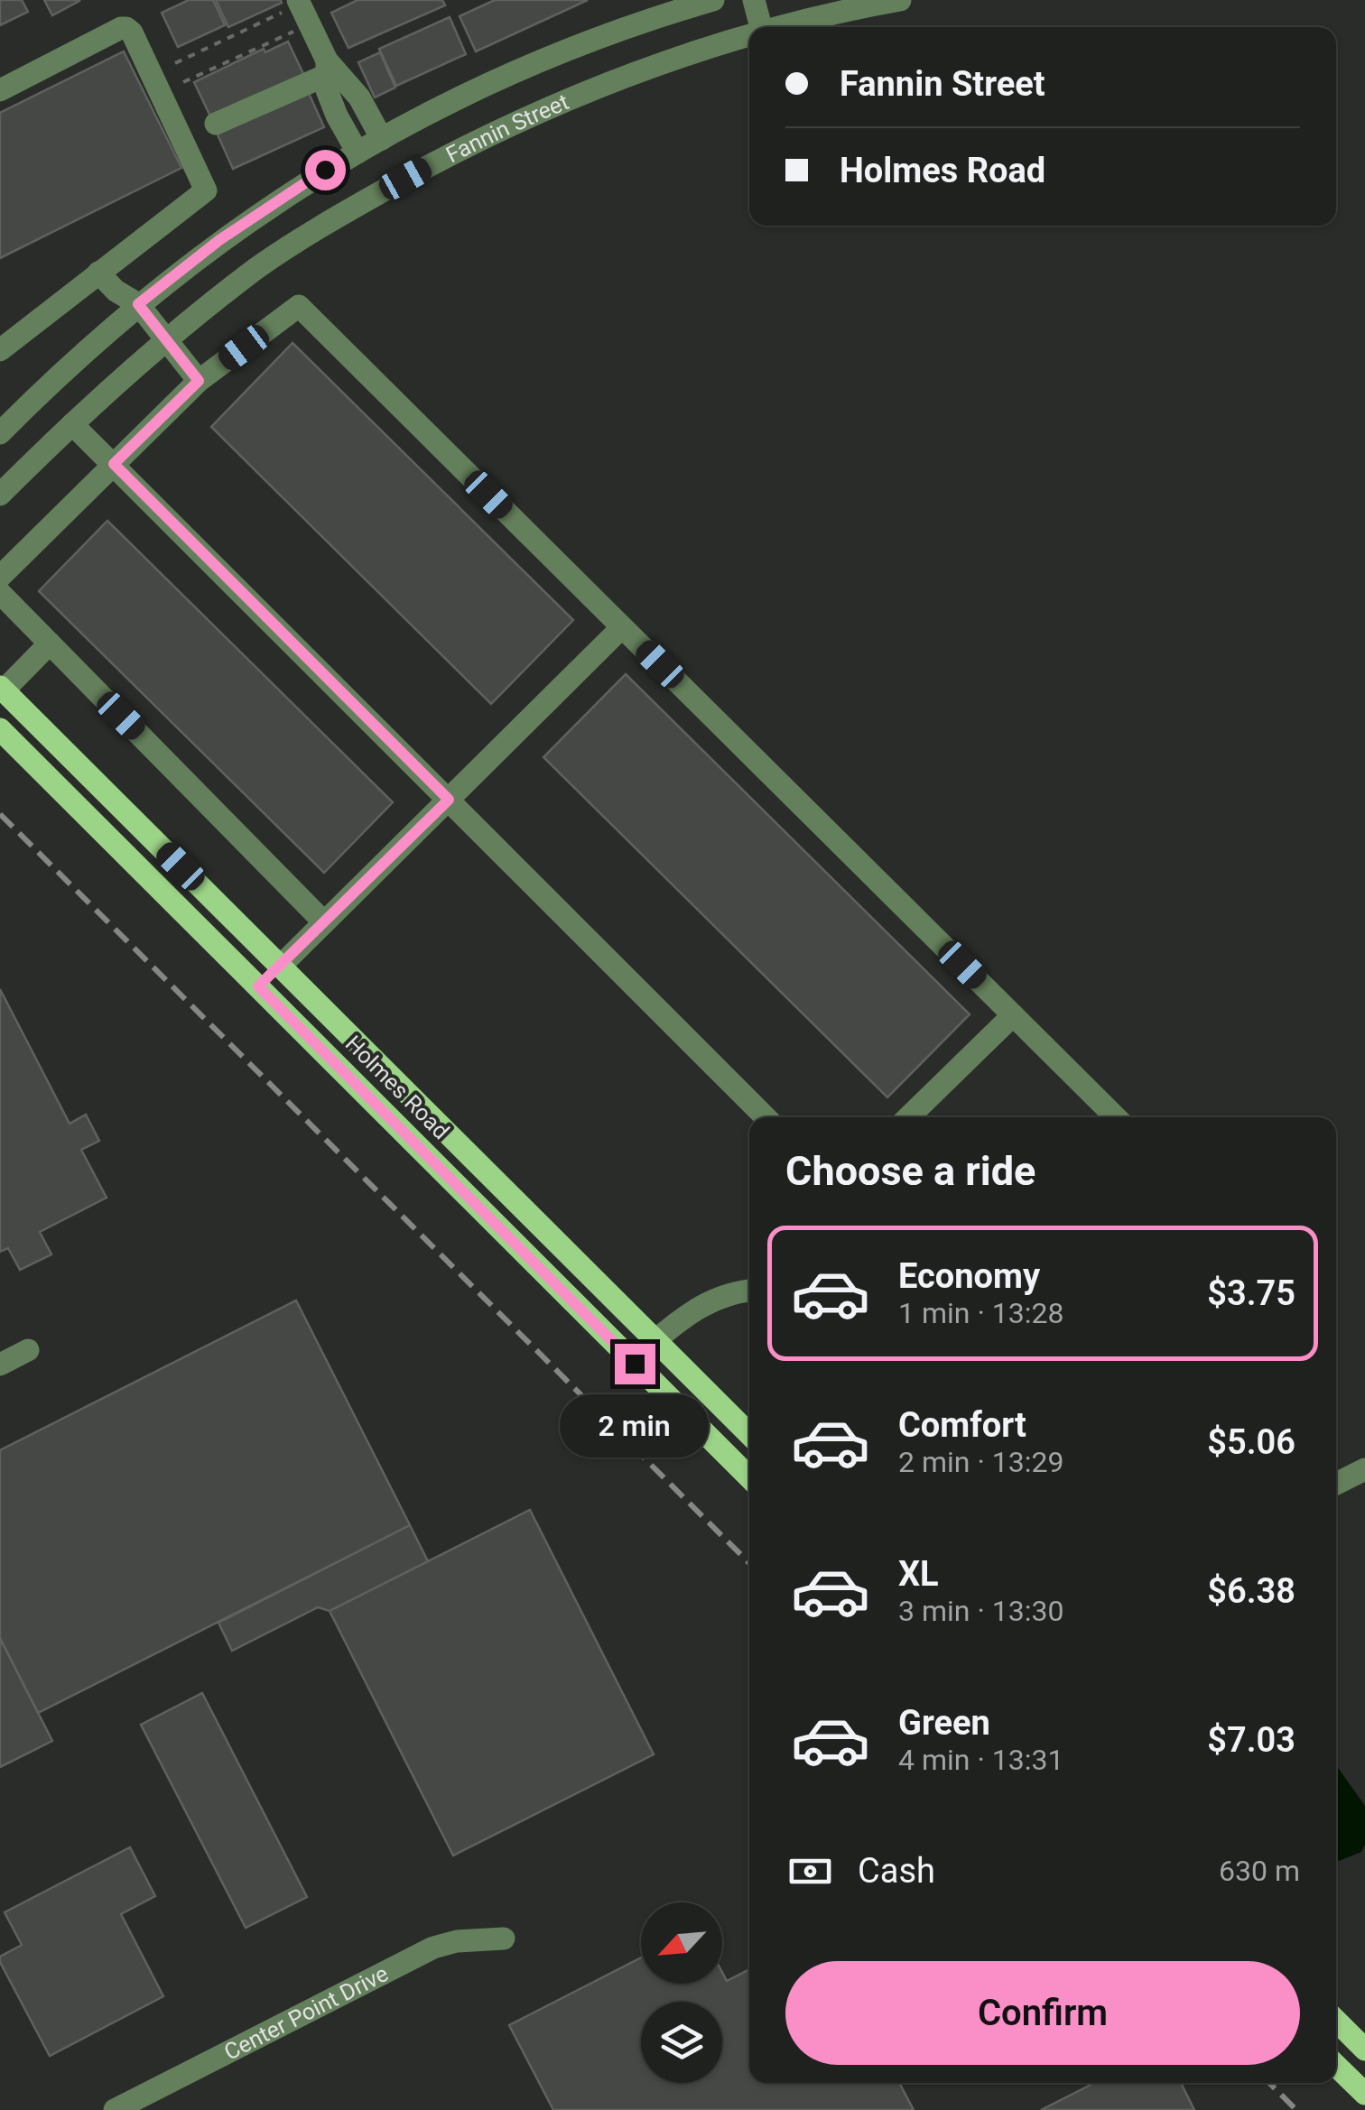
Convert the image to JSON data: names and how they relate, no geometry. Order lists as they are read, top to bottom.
{
  "streets": {
    "main road": ["Holmes Road"],
    "street": ["Fannin Street", "Center Point Drive"]
  },
  "north": "bottom left",
  "page": {
    "banner": ["Fannin Street", "Holmes Road"],
    "heading": "Choose a ride",
    "list": [
      {
        "name": "Economy",
        "note": "1 min · 13:28",
        "value": "$3.75"
      },
      {
        "name": "Comfort",
        "note": "2 min · 13:29",
        "value": "$5.06"
      },
      {
        "name": "XL",
        "note": "3 min · 13:30",
        "value": "$6.38"
      },
      {
        "name": "Green",
        "note": "4 min · 13:31",
        "value": "$7.03"
      }
    ],
    "bubble": "2 min",
    "pay": ["Cash", "630 m"],
    "buttons": "Confirm"
  }
}
